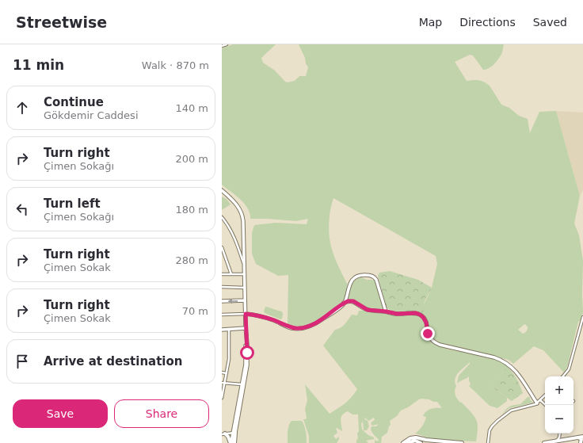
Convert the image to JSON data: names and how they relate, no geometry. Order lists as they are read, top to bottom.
{
  "page": {
    "header": "Streetwise",
    "nav": ["Map", "Directions", "Saved"],
    "heading": ["11 min", "Walk · 870 m"],
    "list": [
      ["Continue", "Gökdemir Caddesi", "140 m"],
      ["Turn right", "Çimen Sokağı", "200 m"],
      ["Turn left", "Çimen Sokağı", "180 m"],
      ["Turn right", "Çimen Sokak", "280 m"],
      ["Turn right", "Çimen Sokak", "70 m"],
      "Arrive at destination"
    ],
    "map_buttons": ["+", "−"],
    "buttons": ["Save", "Share"]
  }
}
